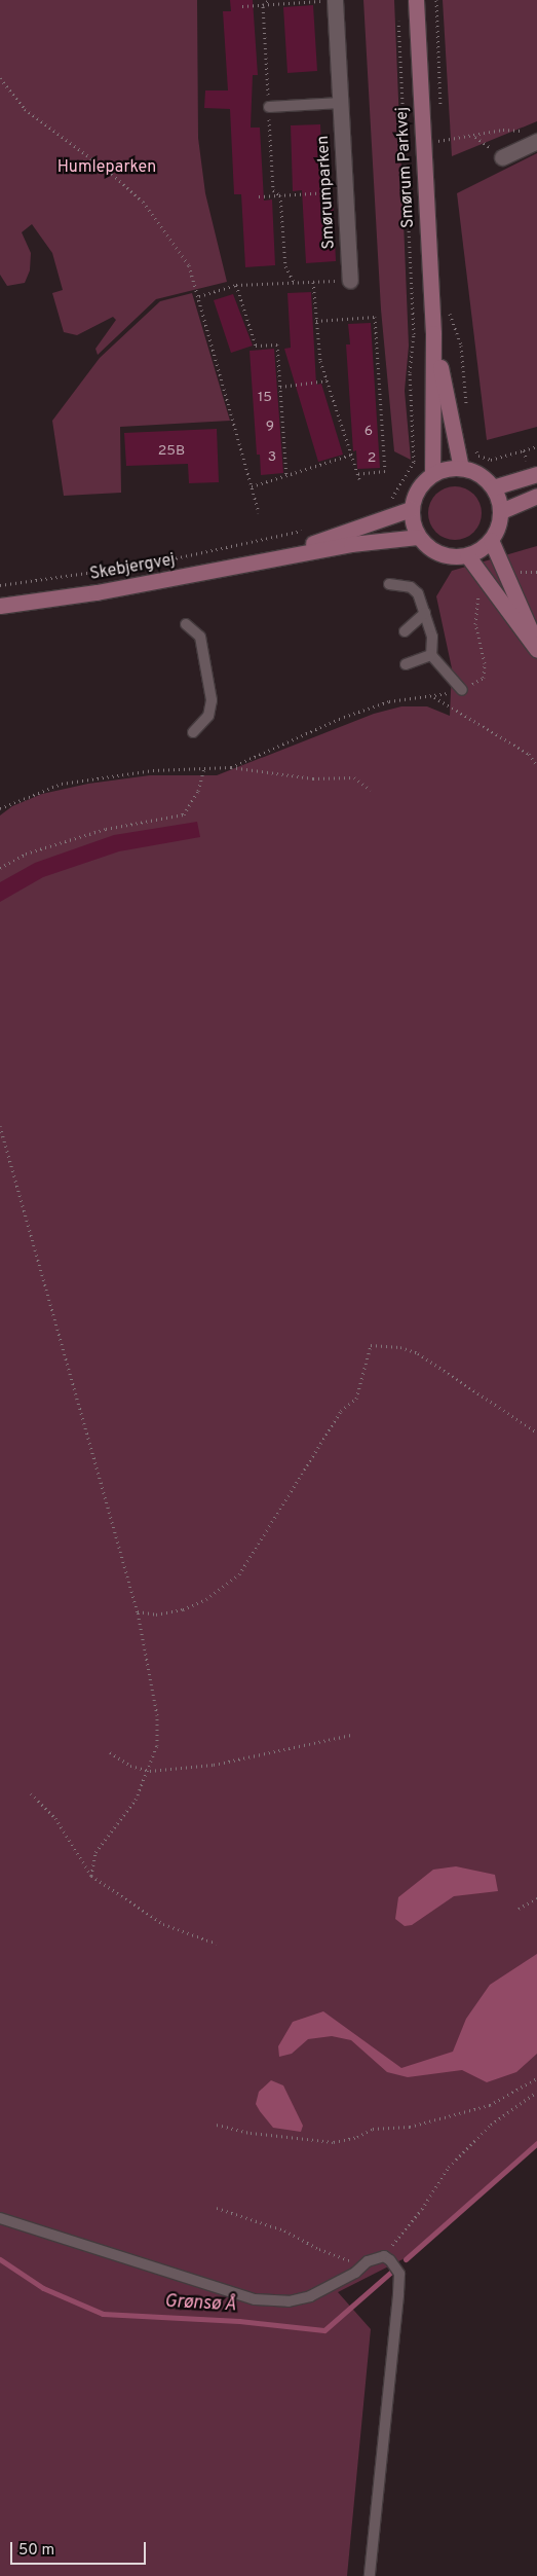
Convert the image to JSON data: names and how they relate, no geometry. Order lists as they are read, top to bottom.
{
  "streets": {
    "street": ["Smørum Parkvej", "Smørumparken", "Skebjergvej"]
  },
  "crossings": [
    ["Smørum Parkvej", "Skebjergvej"]
  ],
  "water": ["Grønsø Å"],
  "parks": ["Humleparken"],
  "house_numbers": [
    "15",
    "9",
    "6",
    "25B",
    "3",
    "2"
  ],
  "scale_bar": "50 m"
}
